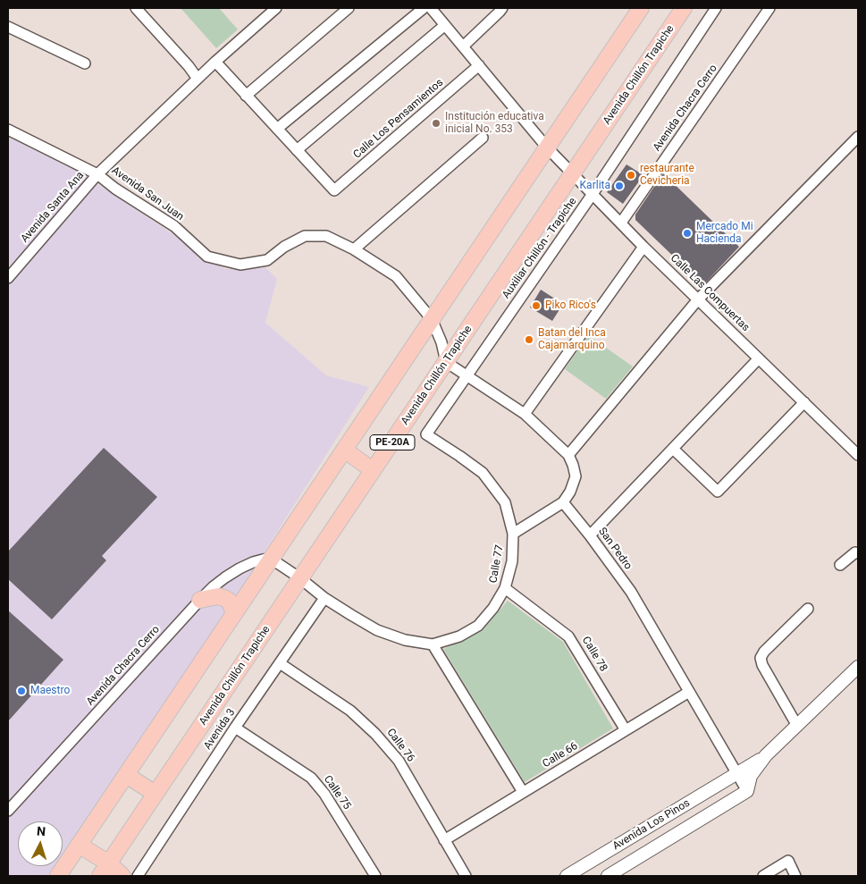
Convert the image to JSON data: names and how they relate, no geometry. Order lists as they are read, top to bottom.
{
  "streets": {
    "main road": ["Avenida Chillón Trapiche", "PE-20A"],
    "street": [
      "Avenida Chacra Cerro",
      "Calle Los Pensamientos",
      "Avenida San Juan",
      "Avenida Santa Ana",
      "Auxiliar Chillón - Trapiche",
      "Calle Las Compuertas",
      "San Pedro",
      "Calle 77",
      "Calle 78",
      "Avenida 3",
      "Calle 76",
      "Calle 66",
      "Calle 75",
      "Avenida Los Pinos"
    ]
  },
  "crossings": [
    ["Avenida Chillón Trapiche", "Avenida San Juan"],
    ["Avenida Chillón Trapiche", "Calle Las Compuertas"],
    ["Avenida Chillón Trapiche", "Calle 77"],
    ["Avenida Chacra Cerro", "Calle Las Compuertas"],
    ["Avenida Chacra Cerro", "PE-20A"],
    ["Avenida Chacra Cerro", "Calle 77"],
    ["Calle Los Pensamientos", "Calle Las Compuertas"],
    ["Avenida San Juan", "Avenida Santa Ana"],
    ["Avenida San Juan", "PE-20A"],
    ["Auxiliar Chillón - Trapiche", "Calle Las Compuertas"],
    ["Auxiliar Chillón - Trapiche", "Calle 77"],
    ["Calle Las Compuertas", "PE-20A"],
    ["PE-20A", "Calle 77"],
    ["San Pedro", "Calle 66"],
    ["San Pedro", "Avenida Los Pinos"],
    ["Calle 77", "Calle 78"],
    ["Calle 77", "Avenida 3"],
    ["Calle 78", "Calle 66"],
    ["Avenida 3", "Calle 76"],
    ["Avenida 3", "Calle 75"],
    ["Calle 76", "Calle 66"]
  ],
  "places": [
    "Institución educativa inicial No. 353",
    "restaurante Cevicheria",
    "Karlita",
    "Mercado Mi Hacienda",
    "Piko Rico's",
    "Batan del Inca Cajamarquino",
    "Maestro"
  ],
  "north": "top"
}
